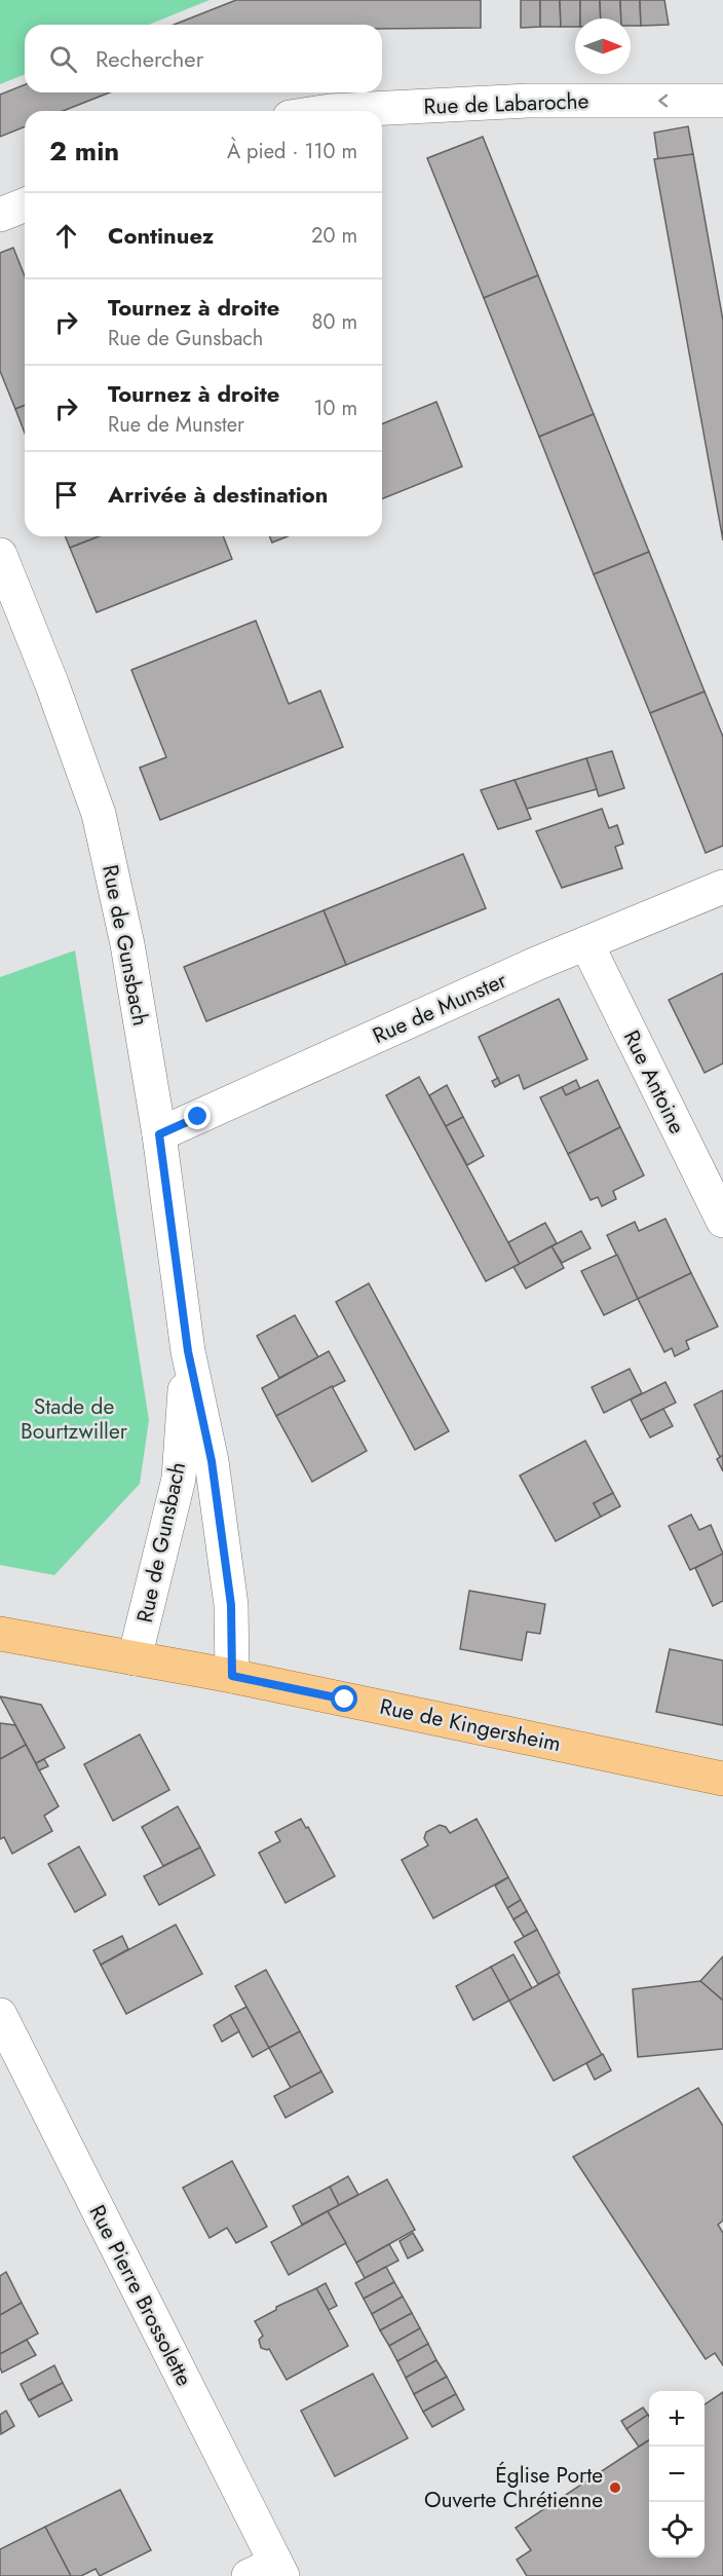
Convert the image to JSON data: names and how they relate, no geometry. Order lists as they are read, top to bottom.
{
  "streets": {
    "main road": ["Rue de Kingersheim"],
    "street": [
      "Rue de Labaroche",
      "Rue de Gunsbach",
      "Rue de Munster",
      "Rue Antoine",
      "Rue Pierre Brossolette"
    ]
  },
  "crossings": [
    ["Rue de Gunsbach", "Rue de Munster"],
    ["Rue de Gunsbach", "Rue de Kingersheim"],
    ["Rue de Munster", "Rue Antoine"]
  ],
  "one_way": ["Rue de Labaroche"],
  "parks": ["Stade de Bourtzwiller"],
  "places": ["Église Porte Ouverte Chrétienne"],
  "north": "right",
  "page": {
    "search": "Rechercher",
    "heading": ["2 min", "À pied · 110 m"],
    "list": [
      ["Continuez", "20 m"],
      ["Tournez à droite", "Rue de Gunsbach", "80 m"],
      ["Tournez à droite", "Rue de Munster", "10 m"],
      "Arrivée à destination"
    ],
    "map_buttons": ["+", "−"]
  }
}
